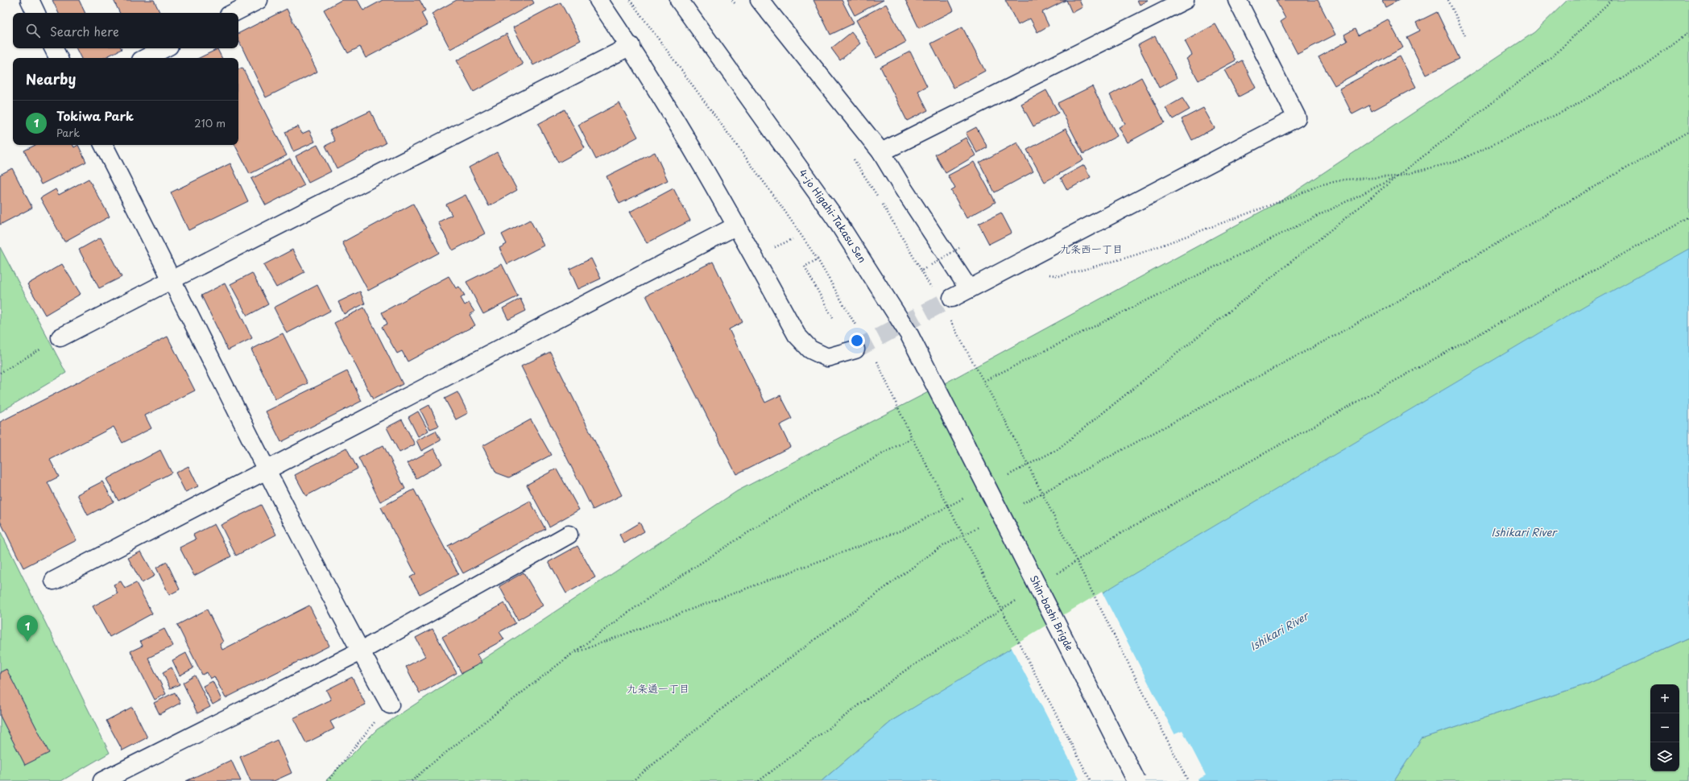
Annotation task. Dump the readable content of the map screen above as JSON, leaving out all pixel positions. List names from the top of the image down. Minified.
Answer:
{"streets":{"street":["4-jo Higahi-Takasu Sen","Shin-bashi Brigde"]},"crossings":[["4-jo Higahi-Takasu Sen","Shin-bashi Brigde"]],"districts":["九条西一丁目","九条通一丁目"],"water":["Ishikari River"],"page":{"search":"Search here","heading":"Nearby","list":[{"mark":"1","name":"Tokiwa Park","note":"Park","value":"210 m"}],"pins":"1","map_buttons":["+","−"]}}
